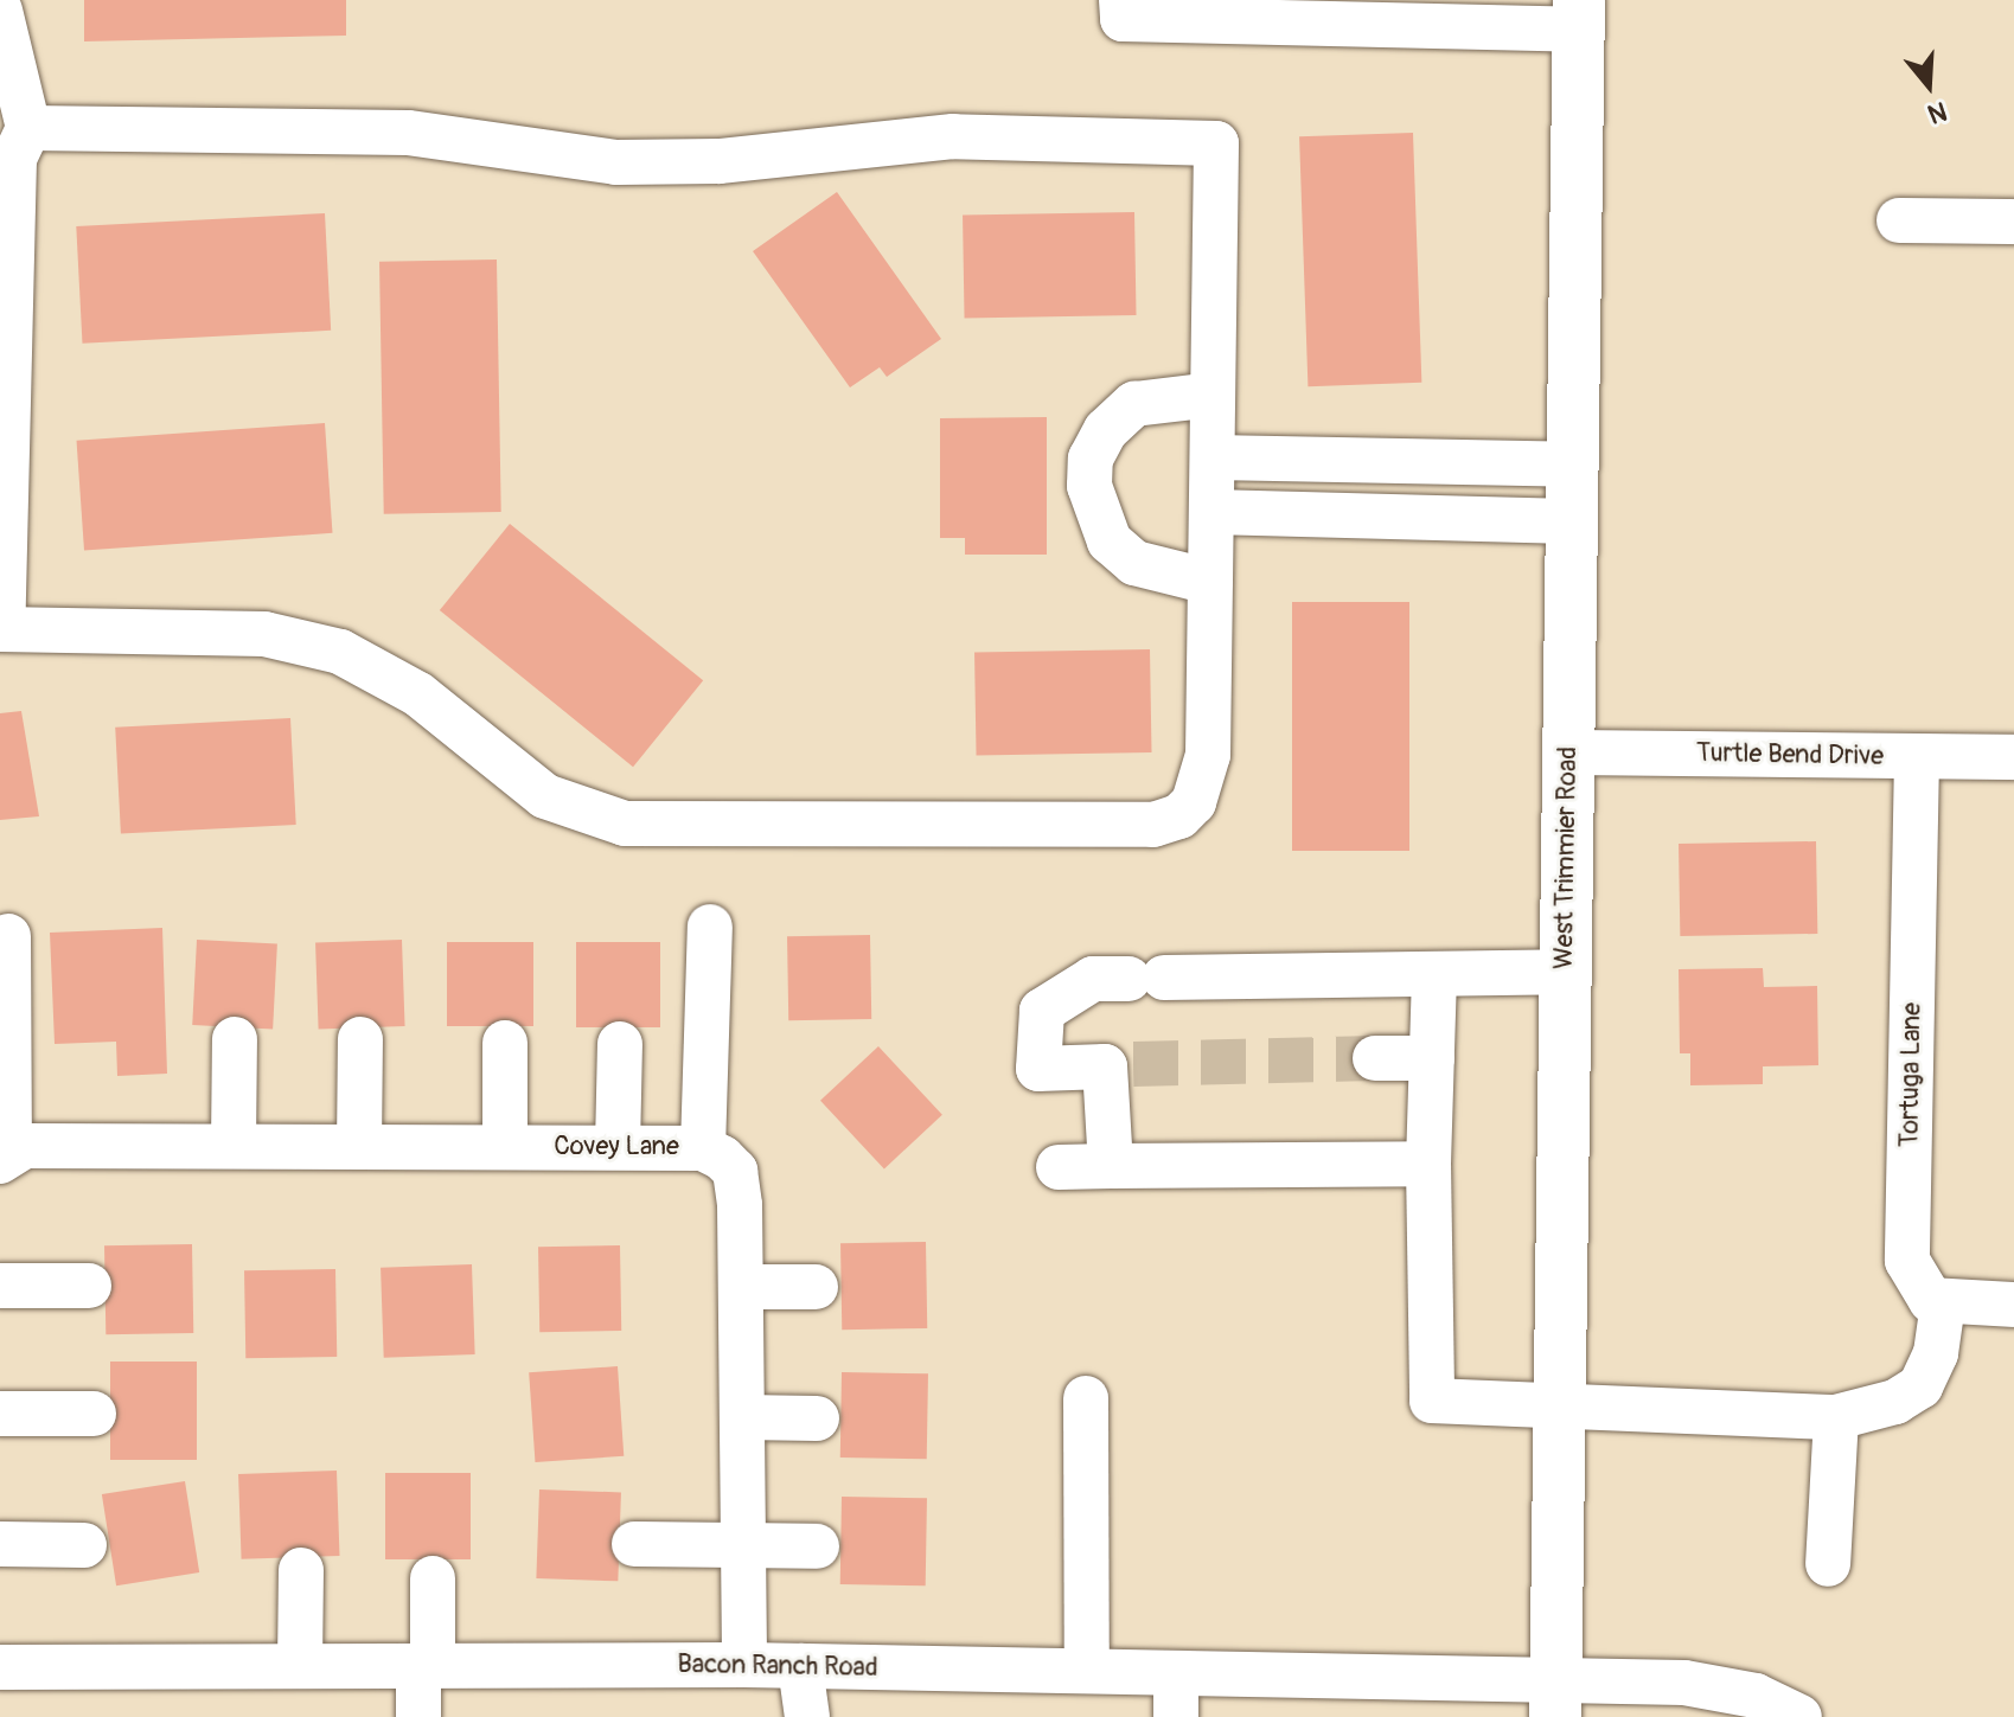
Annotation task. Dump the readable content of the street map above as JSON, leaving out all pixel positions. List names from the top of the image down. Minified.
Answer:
{"streets":{"main road":["West Trimmier Road"],"street":["Turtle Bend Drive","Tortuga Lane","Covey Lane","Bacon Ranch Road"]},"crossings":[["Turtle Bend Drive","West Trimmier Road"],["Turtle Bend Drive","Tortuga Lane"],["West Trimmier Road","Bacon Ranch Road"],["Covey Lane","Bacon Ranch Road"]],"north":"bottom"}
